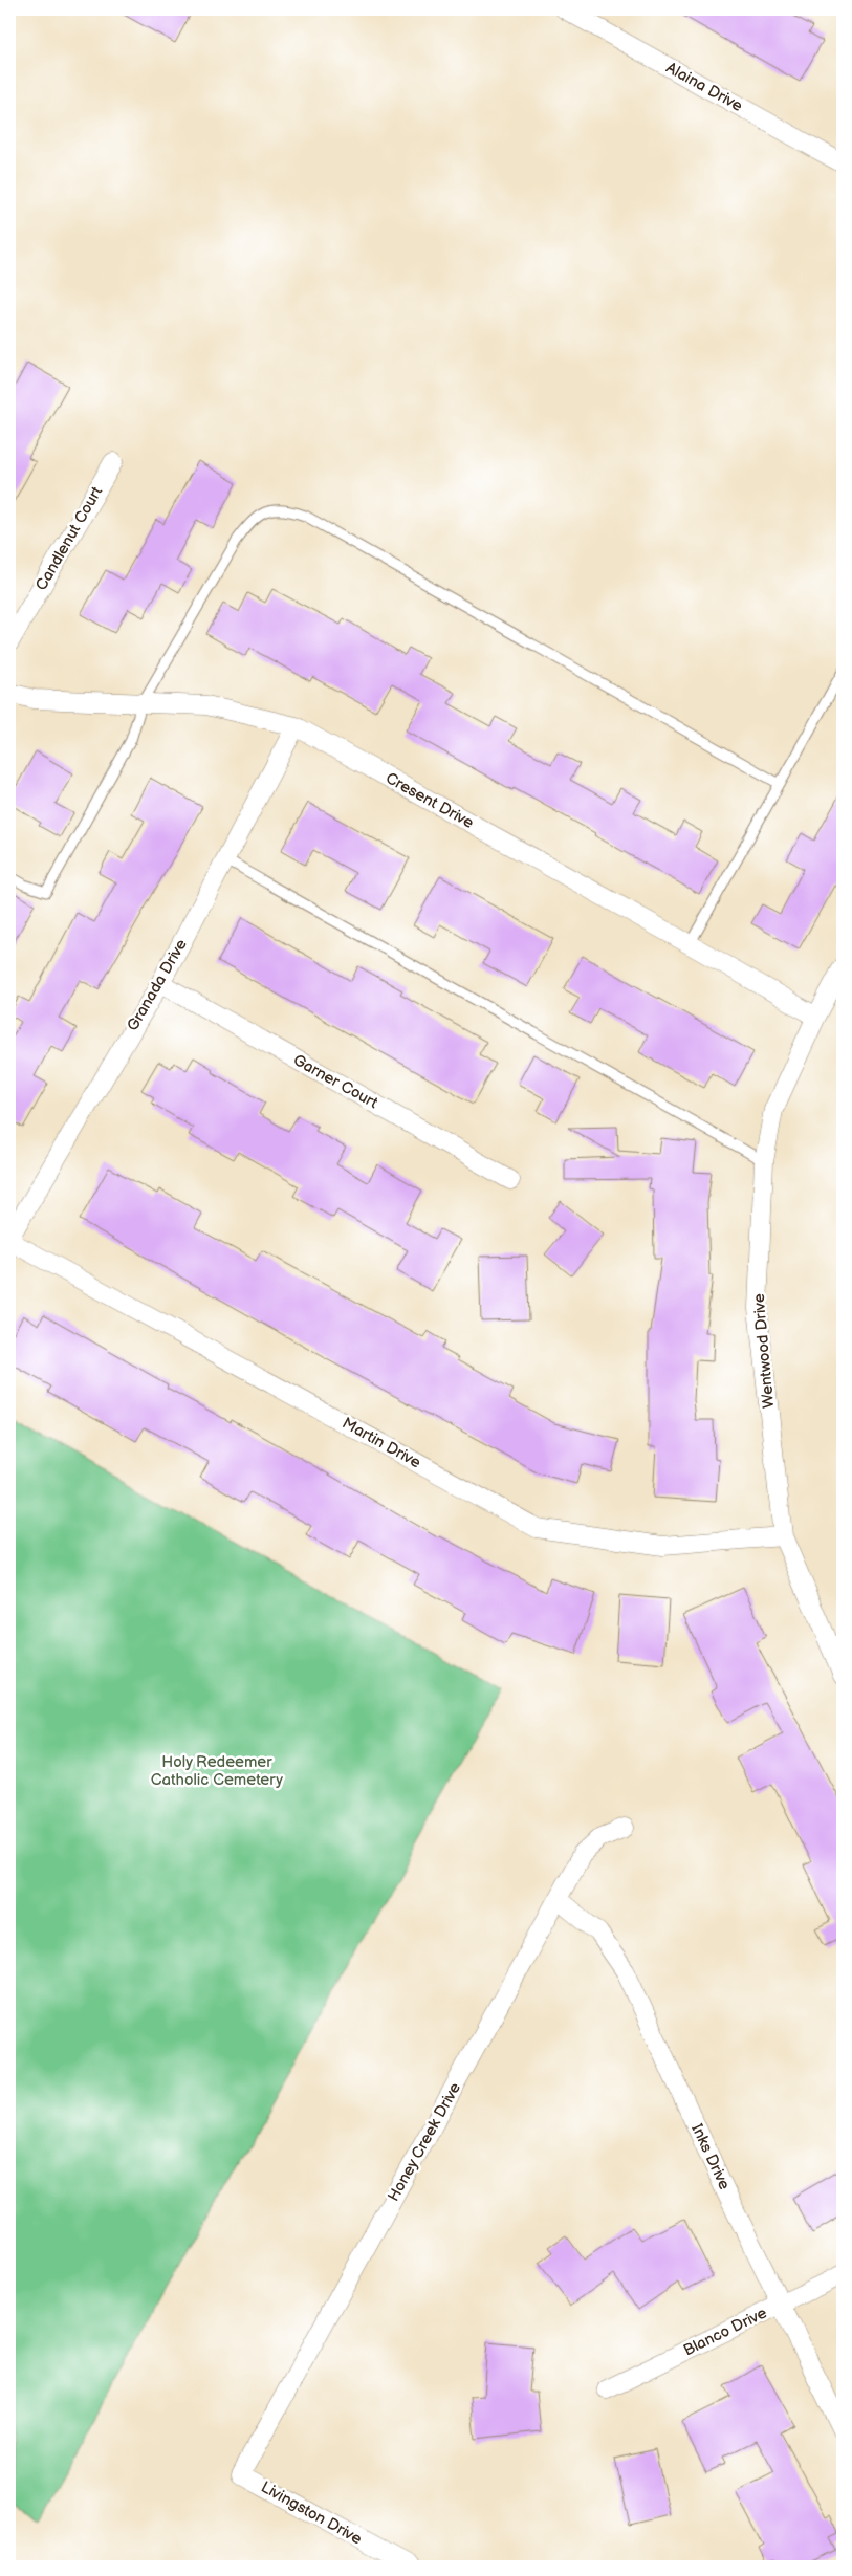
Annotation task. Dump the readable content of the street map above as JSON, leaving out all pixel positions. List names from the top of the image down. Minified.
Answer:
{"streets":{"street":["Alaina Drive","Candlenut Court","Cresent Drive","Granada Drive","Garner Court","Wentwood Drive","Martin Drive","Honey Creek Drive","Inks Drive","Blanco Drive","Livingston Drive"]},"crossings":[["Cresent Drive","Granada Drive"],["Cresent Drive","Wentwood Drive"],["Granada Drive","Garner Court"],["Granada Drive","Martin Drive"],["Wentwood Drive","Martin Drive"],["Honey Creek Drive","Inks Drive"],["Honey Creek Drive","Livingston Drive"],["Inks Drive","Blanco Drive"]],"parks":["Holy Redeemer Catholic Cemetery"]}
